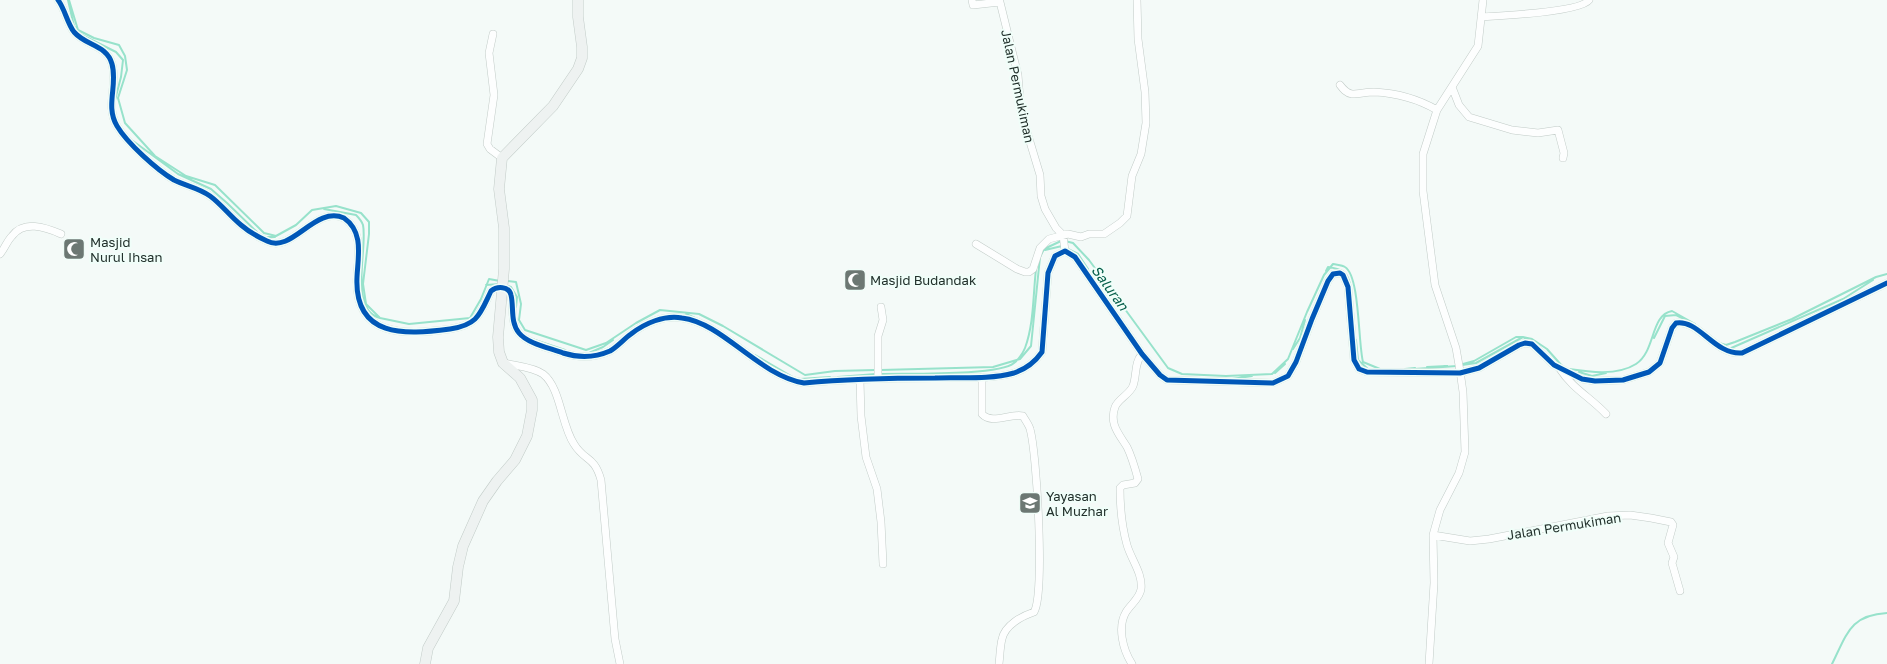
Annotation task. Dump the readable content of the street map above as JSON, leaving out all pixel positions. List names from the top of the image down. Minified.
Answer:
{"streets":{"street":["Jalan Permukiman"]},"water":["Saluran"],"places":{"mosque":["Masjid Nurul Ihsan","Masjid Budandak"],"school or university":["Yayasan Al Muzhar"]}}
